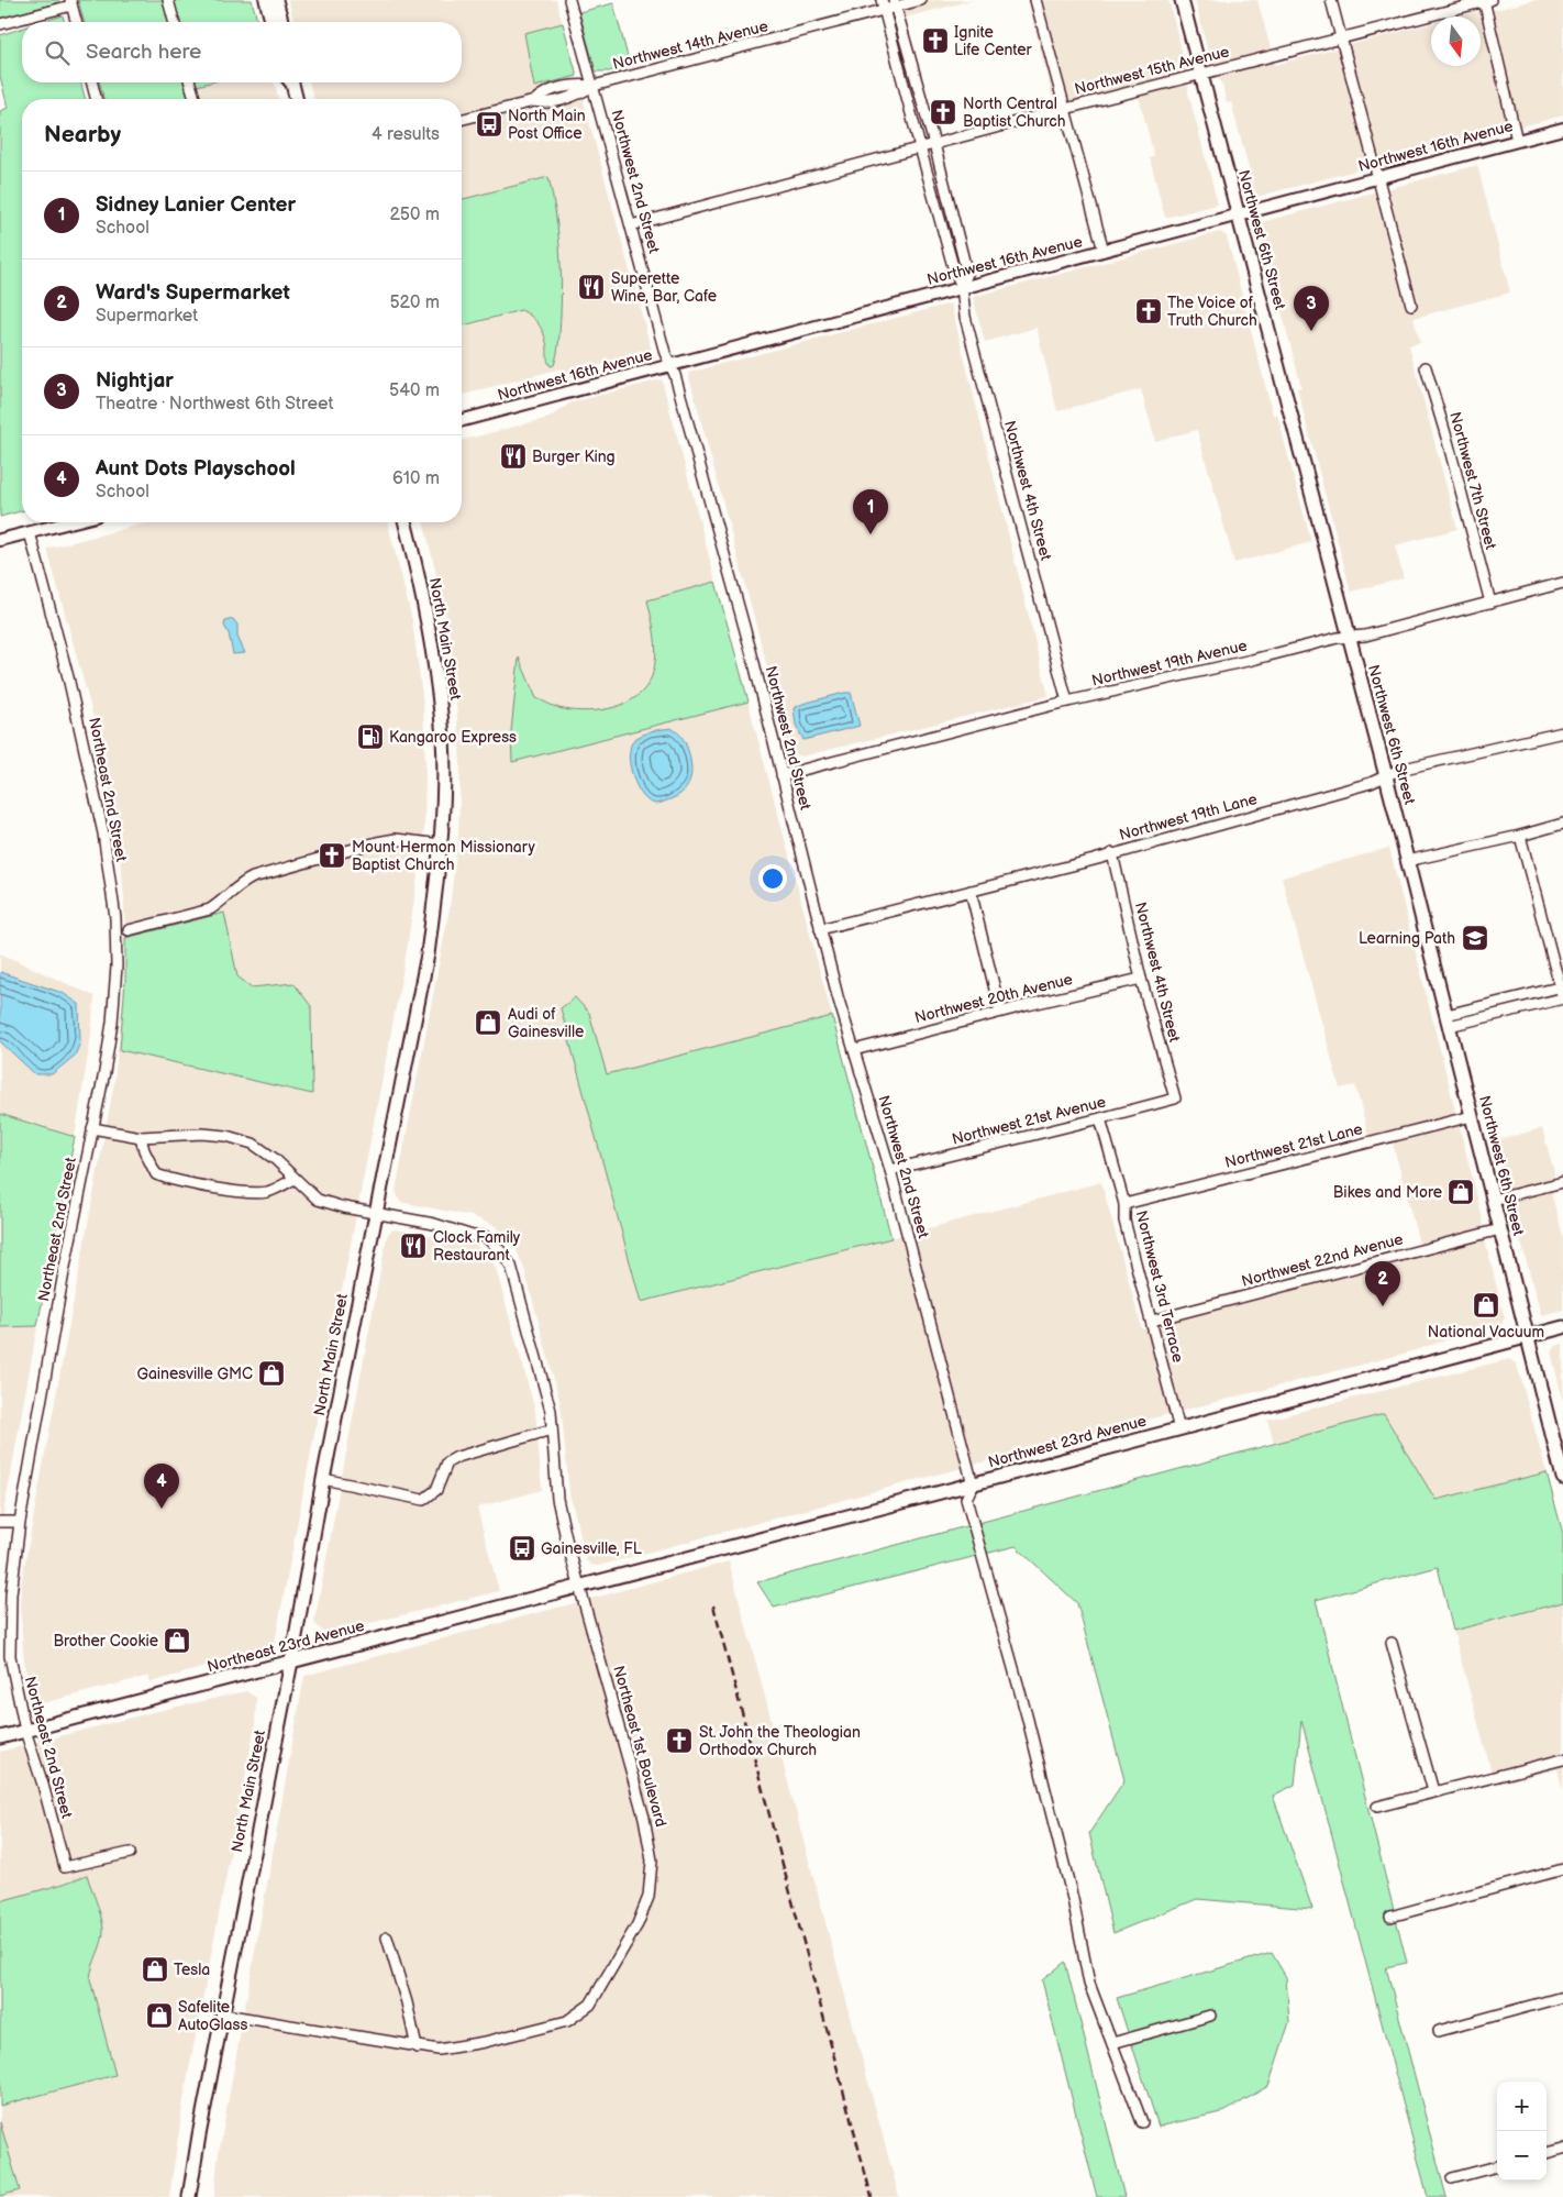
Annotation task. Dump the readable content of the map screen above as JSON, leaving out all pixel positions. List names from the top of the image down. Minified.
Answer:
{"streets":{"main road":["Northwest 6th Street","North Main Street","Northwest 23rd Avenue","Northeast 23rd Avenue"],"street":["Northwest 14th Avenue","Northwest 15th Avenue","Northwest 16th Avenue","Northwest 2nd Street","Northwest 7th Street","Northwest 4th Street","Northwest 19th Avenue","Northeast 2nd Street","Northwest 19th Lane","Northwest 20th Avenue","Northwest 21st Avenue","Northwest 21st Lane","Northwest 22nd Avenue","Northwest 3rd Terrace","Northeast 1st Boulevard"]},"crossings":[["Northwest 14th Avenue","Northwest 2nd Street"],["Northwest 14th Avenue","Northwest 4th Street"],["Northwest 15th Avenue","Northwest 2nd Street"],["Northwest 15th Avenue","Northwest 6th Street"],["Northwest 15th Avenue","Northwest 4th Street"],["Northwest 16th Avenue","Northwest 2nd Street"],["Northwest 16th Avenue","Northwest 6th Street"],["Northwest 16th Avenue","Northwest 4th Street"],["Northwest 2nd Street","Northwest 19th Avenue"],["Northwest 2nd Street","Northwest 19th Lane"],["Northwest 2nd Street","Northwest 20th Avenue"],["Northwest 2nd Street","Northwest 21st Avenue"],["Northwest 2nd Street","Northwest 23rd Avenue"],["Northwest 6th Street","Northwest 19th Avenue"],["Northwest 6th Street","Northwest 19th Lane"],["Northwest 6th Street","Northwest 21st Lane"],["Northwest 6th Street","Northwest 22nd Avenue"],["Northwest 6th Street","Northwest 23rd Avenue"],["Northwest 7th Street","Northwest 19th Avenue"],["Northwest 4th Street","Northwest 19th Avenue"],["Northwest 4th Street","Northwest 19th Lane"],["Northwest 4th Street","Northwest 20th Avenue"],["Northwest 4th Street","Northwest 21st Avenue"],["North Main Street","Northeast 23rd Avenue"],["North Main Street","Northeast 1st Boulevard"],["Northeast 2nd Street","Northeast 23rd Avenue"],["Northeast 2nd Street","Northeast 1st Boulevard"],["Northwest 21st Avenue","Northwest 3rd Terrace"],["Northwest 21st Lane","Northwest 3rd Terrace"],["Northwest 22nd Avenue","Northwest 3rd Terrace"],["Northwest 3rd Terrace","Northwest 23rd Avenue"],["Northwest 23rd Avenue","Northeast 23rd Avenue"],["Northwest 23rd Avenue","Northeast 1st Boulevard"],["Northeast 23rd Avenue","Northeast 1st Boulevard"]],"places":{"church":["Ignite Life Center","North Central Baptist Church","The Voice of Truth Church","Mount Hermon Missionary Baptist Church","St. John the Theologian Orthodox Church"],"bus stop":["North Main Post Office","Gainesville, FL"],"restaurant":["Superette Wine, Bar, Cafe","Burger King","Clock Family Restaurant"],"fuel station":["Kangaroo Express"],"school or university":["Learning Path"],"shop":["Audi of Gainesville","Bikes and More","National Vacuum","Gainesville GMC","Brother Cookie","Tesla","Safelite AutoGlass"]},"north":"bottom","page":{"search":"Search here","heading":["Nearby","4 results"],"list":[{"mark":"1","name":"Sidney Lanier Center","note":"School","value":"250 m"},{"mark":"2","name":"Ward's Supermarket","note":"Supermarket","value":"520 m"},{"mark":"3","name":"Nightjar","note":"Theatre · Northwest 6th Street","value":"540 m"},{"mark":"4","name":"Aunt Dots Playschool","note":"School","value":"610 m"}],"pins":["3","1","2","4"],"map_buttons":["+","−"]}}
